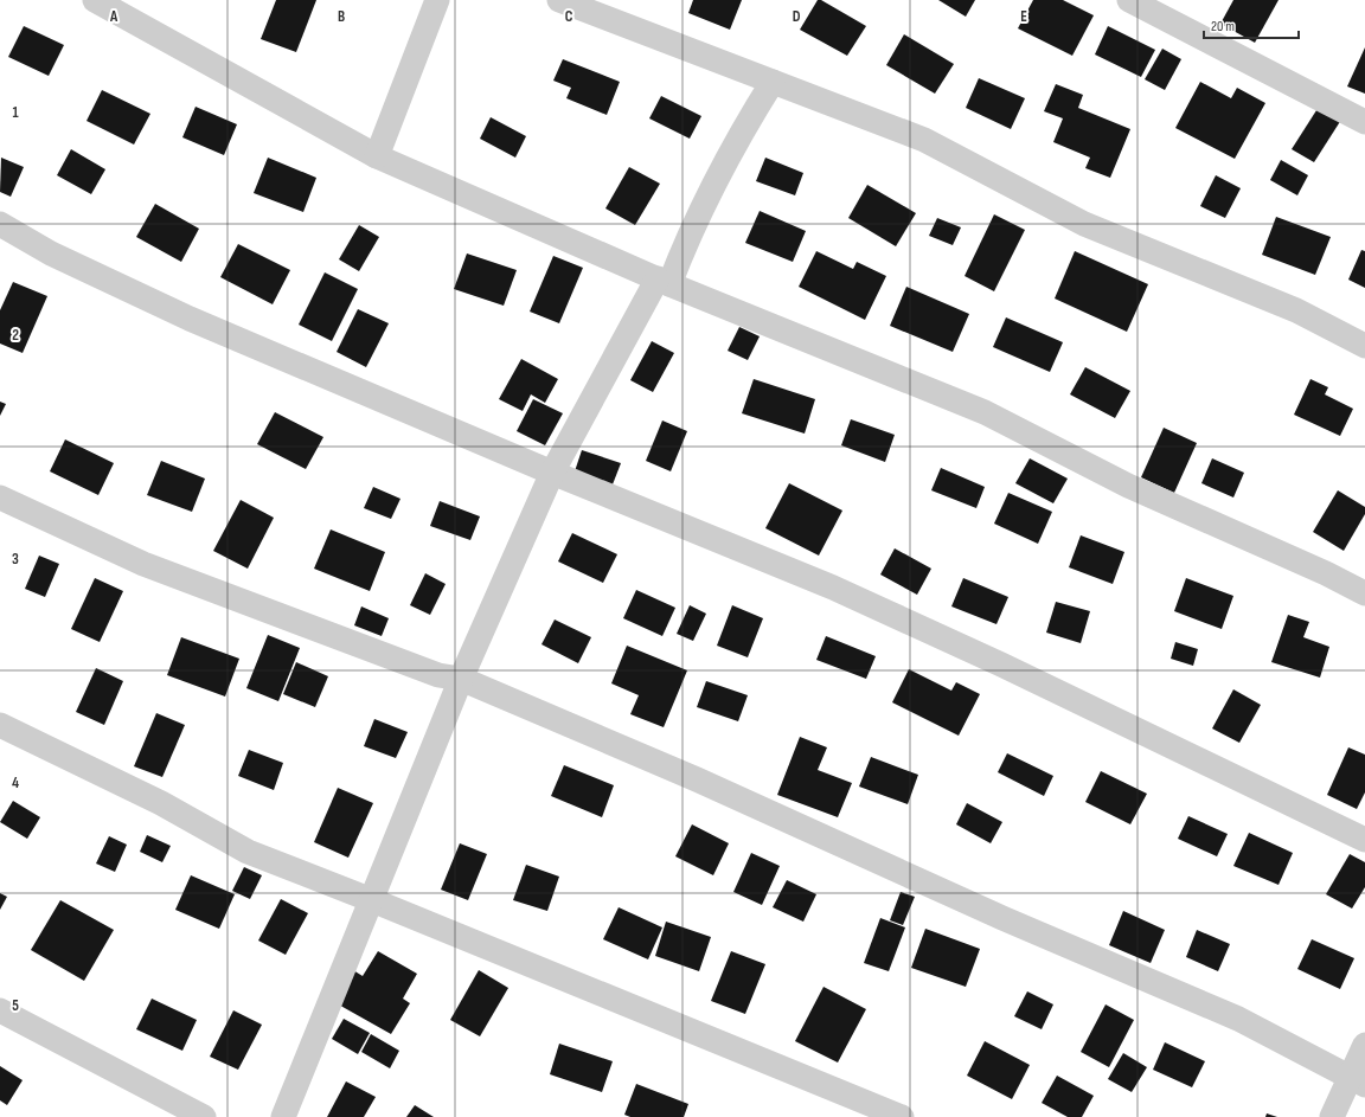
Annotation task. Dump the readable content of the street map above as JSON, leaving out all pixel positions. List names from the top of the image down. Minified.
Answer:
{"scale_bar":"20 m","grid":{"columns":["A","B","C","D","E"],"rows":["1","2","3","4","5"]}}
